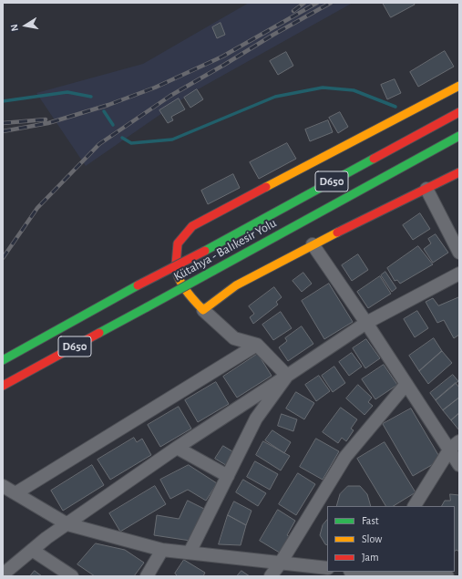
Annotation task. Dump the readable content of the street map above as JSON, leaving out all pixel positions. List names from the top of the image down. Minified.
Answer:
{"streets":{"main road":["D650","Kütahya - Balıkesir Yolu"]},"legend":["Fast","Slow","Jam"],"north":"left"}
